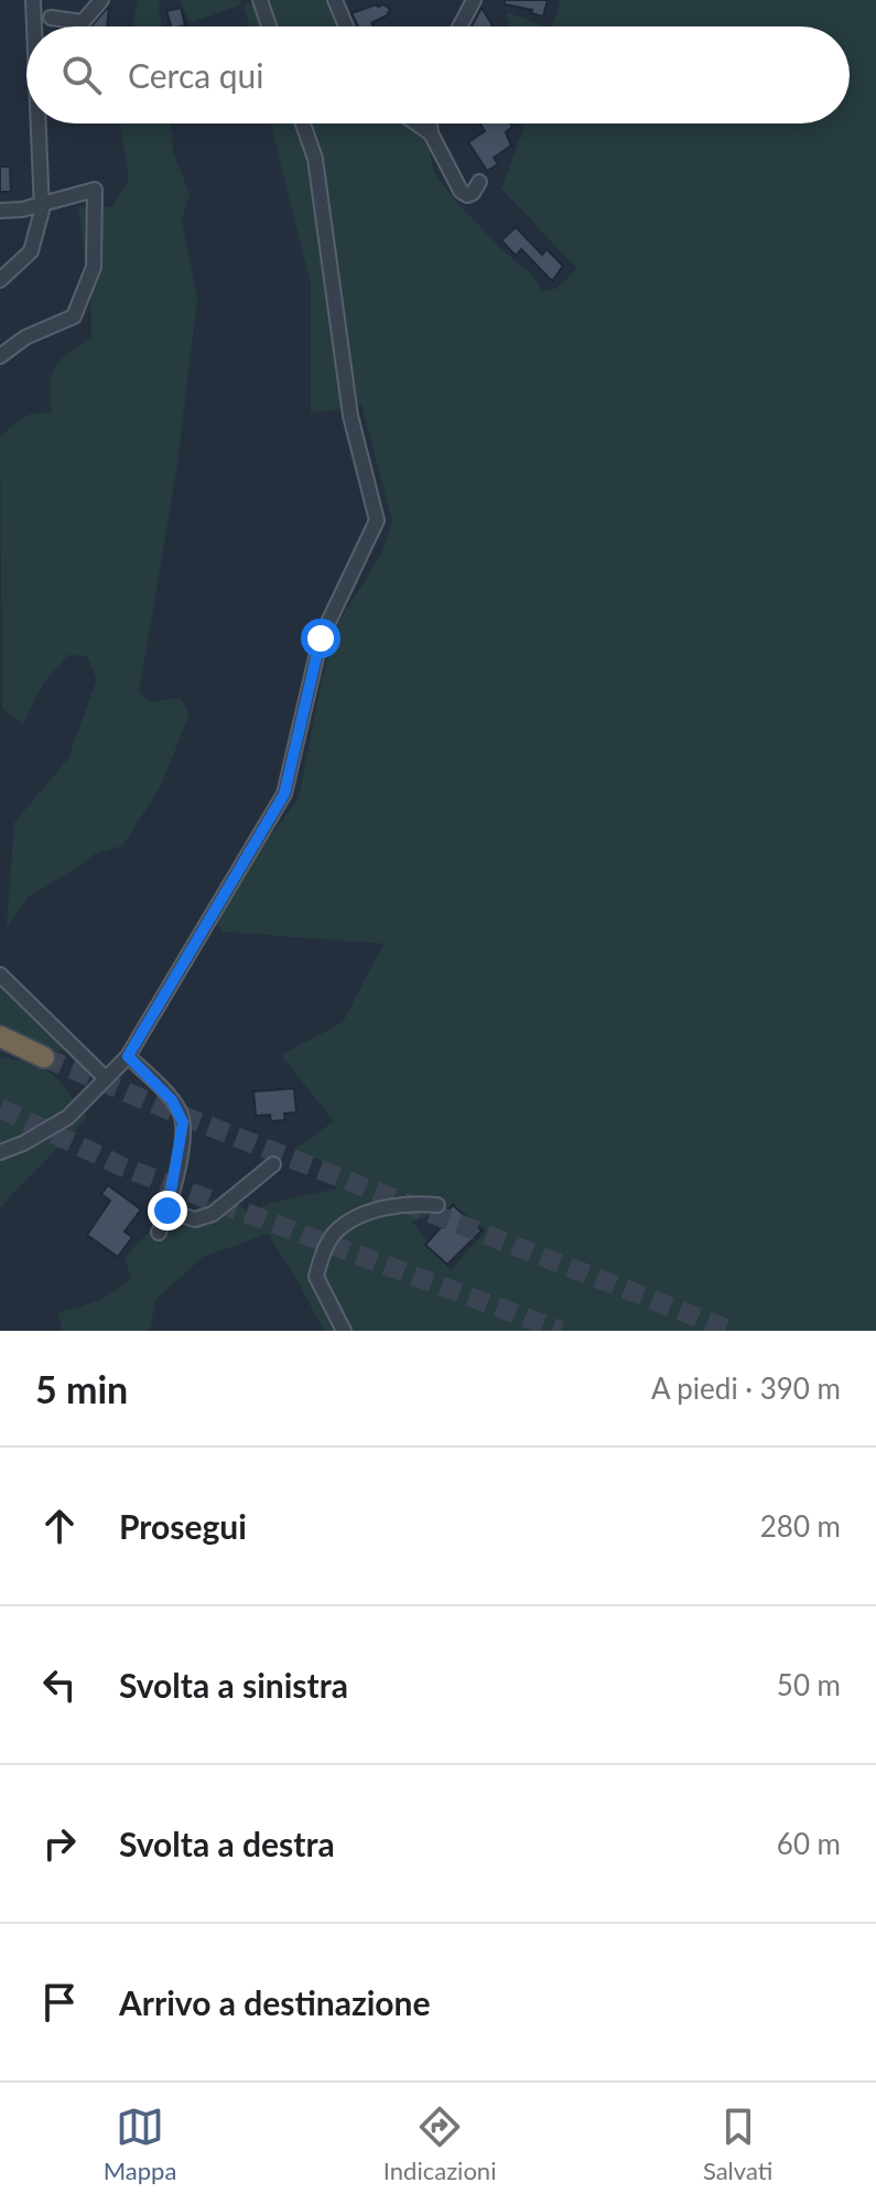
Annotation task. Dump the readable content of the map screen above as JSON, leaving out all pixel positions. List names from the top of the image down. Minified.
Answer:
{"page":{"search":"Cerca qui","heading":["5 min","A piedi · 390 m"],"list":[["Prosegui","280 m"],["Svolta a sinistra","50 m"],["Svolta a destra","60 m"],"Arrivo a destinazione"],"nav":["Mappa","Indicazioni","Salvati"]}}
